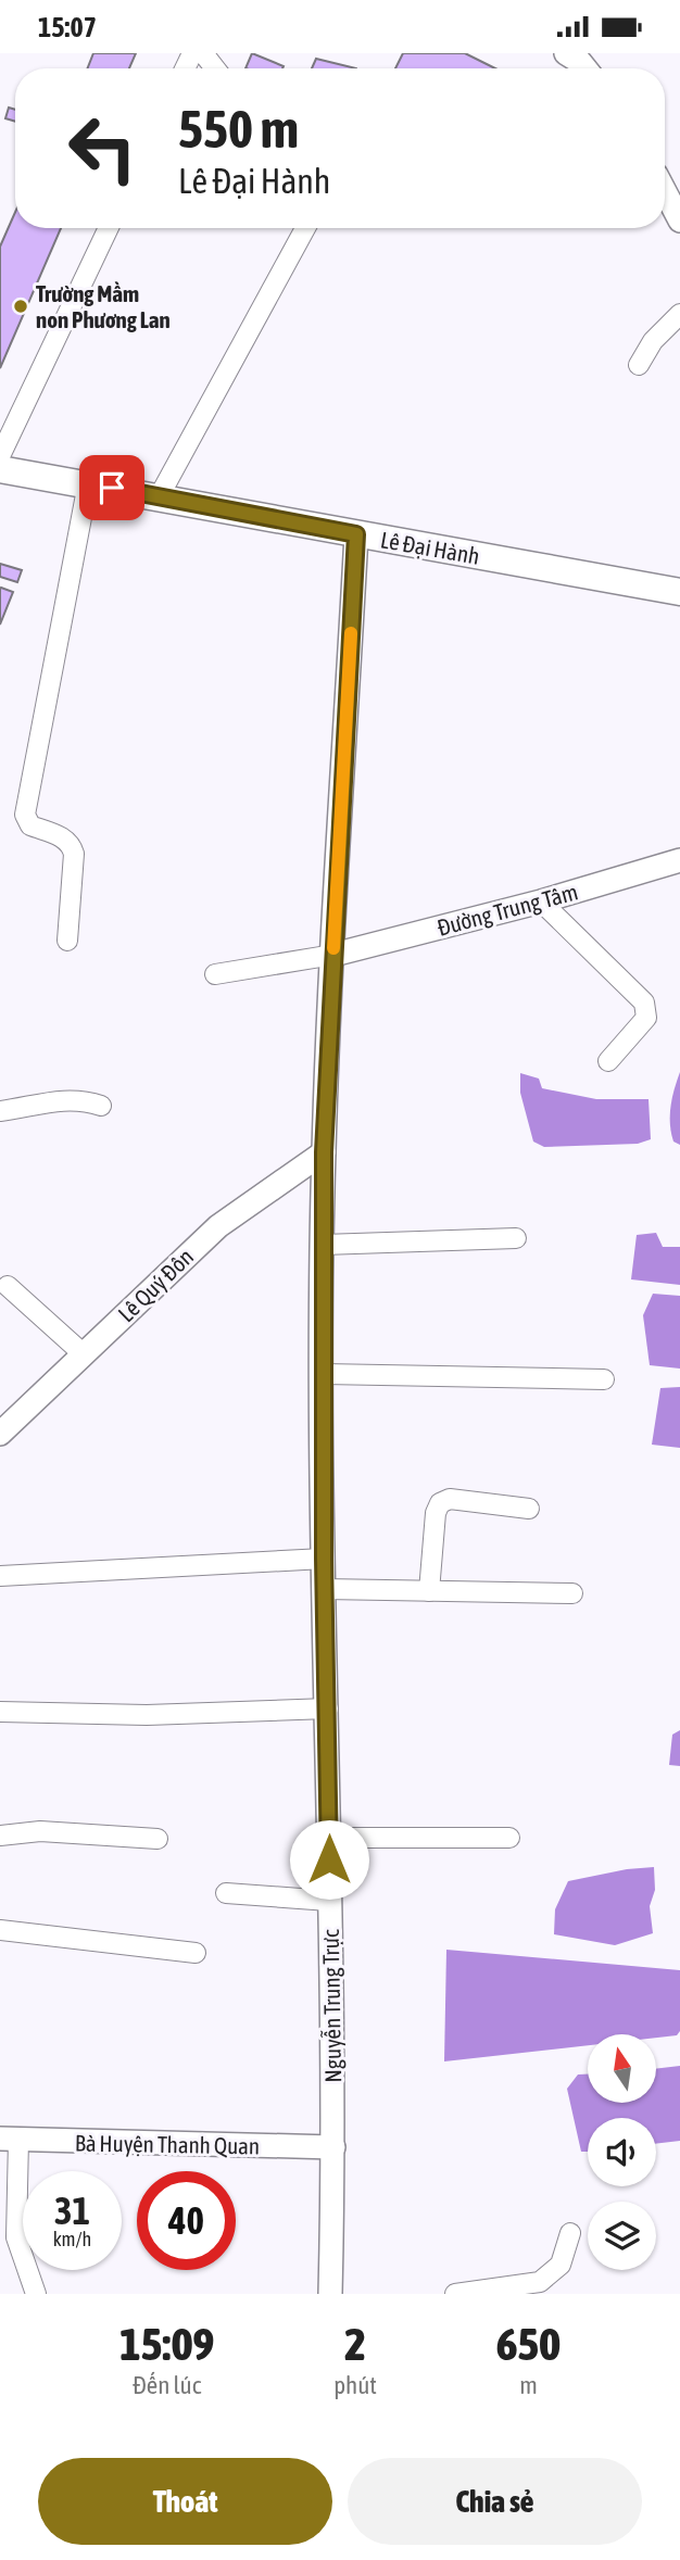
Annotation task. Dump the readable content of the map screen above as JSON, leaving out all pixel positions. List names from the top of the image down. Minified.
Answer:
{"streets":{"main road":["Lê Đại Hành"],"street":["Đường Trung Tâm","Lê Quý Đôn","Nguyễn Trung Trực","Bà Huyện Thanh Quan"]},"crossings":[["Lê Đại Hành","Nguyễn Trung Trực"],["Đường Trung Tâm","Nguyễn Trung Trực"],["Lê Quý Đôn","Nguyễn Trung Trực"],["Nguyễn Trung Trực","Bà Huyện Thanh Quan"]],"places":["Trường Mầm non Phương Lan"],"north":"top","page":{"status":"15:07","turn":["550 m","Lê Đại Hành"],"speed":"31 km/h","limit":"40","eta":["15:09","Đến lúc","2","phút","650","m"],"buttons":["Thoát","Chia sẻ"]}}
